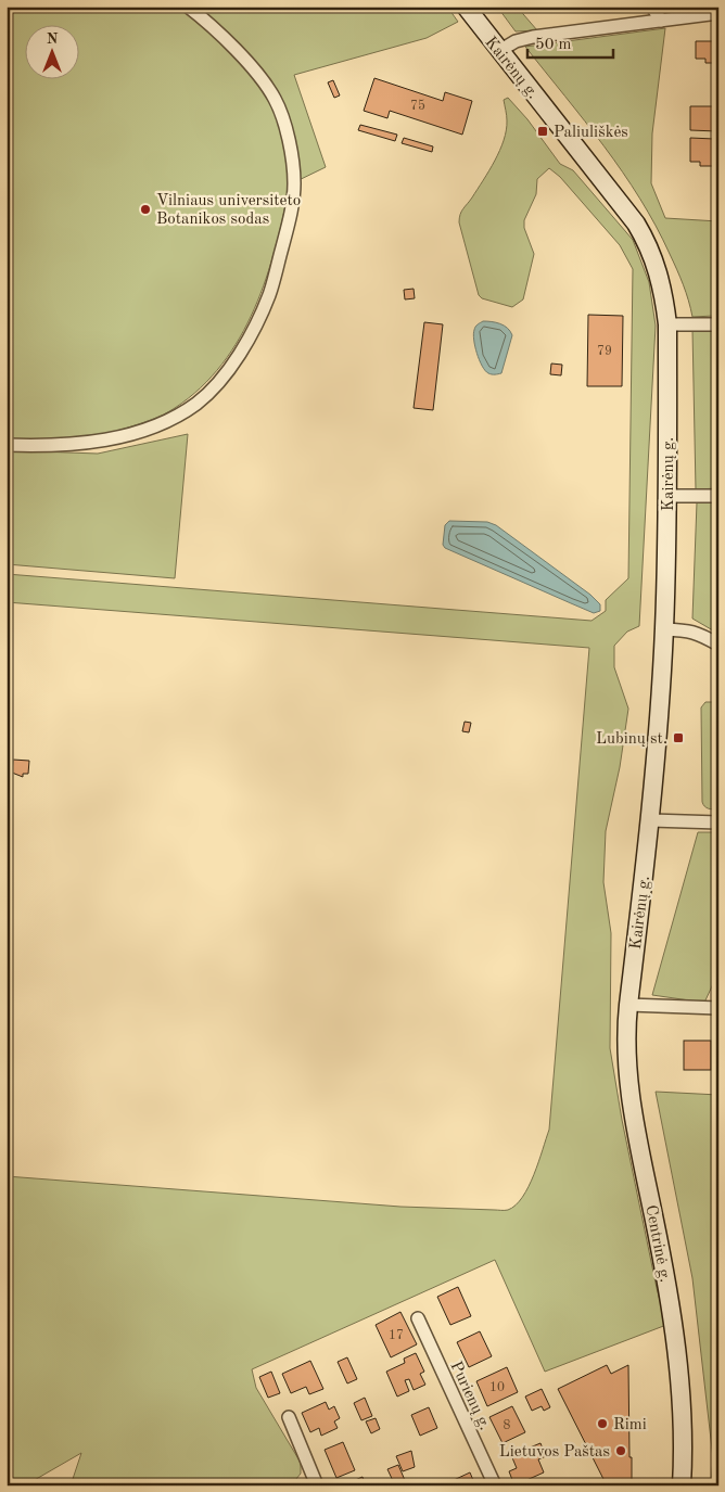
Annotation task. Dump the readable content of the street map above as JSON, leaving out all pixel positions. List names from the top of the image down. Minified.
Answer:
{"streets":{"main road":["Kairėnų g.","Centrinė g."],"street":["Purienų g."]},"crossings":[["Kairėnų g.","Centrinė g."]],"places":{"transit":["Paliuliškės","Lubinų st."],"other":["Vilniaus universiteto Botanikos sodas","Rimi","Lietuvos Paštas"]},"house_numbers":["75","79","17","10","8"],"scale_bar":"50 m","north":"top"}
